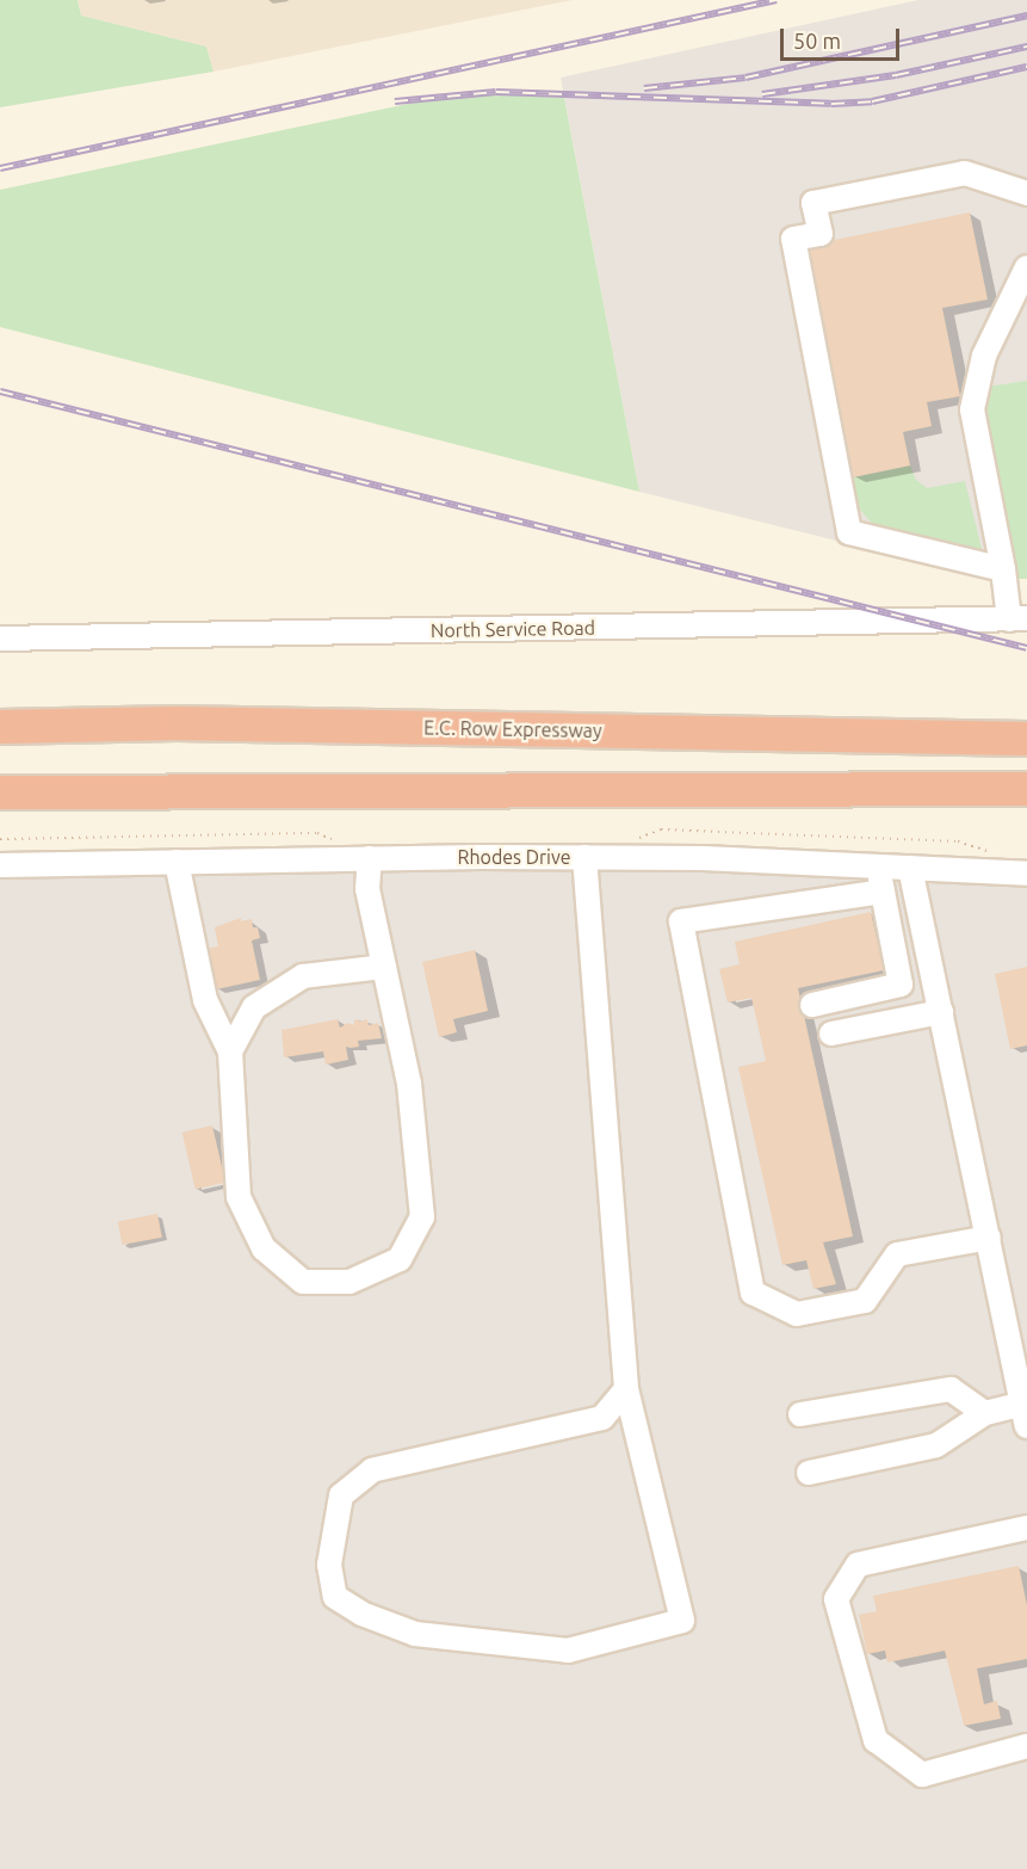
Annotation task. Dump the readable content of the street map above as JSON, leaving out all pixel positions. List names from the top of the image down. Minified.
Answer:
{"streets":{"highway":["E.C. Row Expressway"],"street":["North Service Road","Rhodes Drive"]},"scale_bar":"50 m"}
